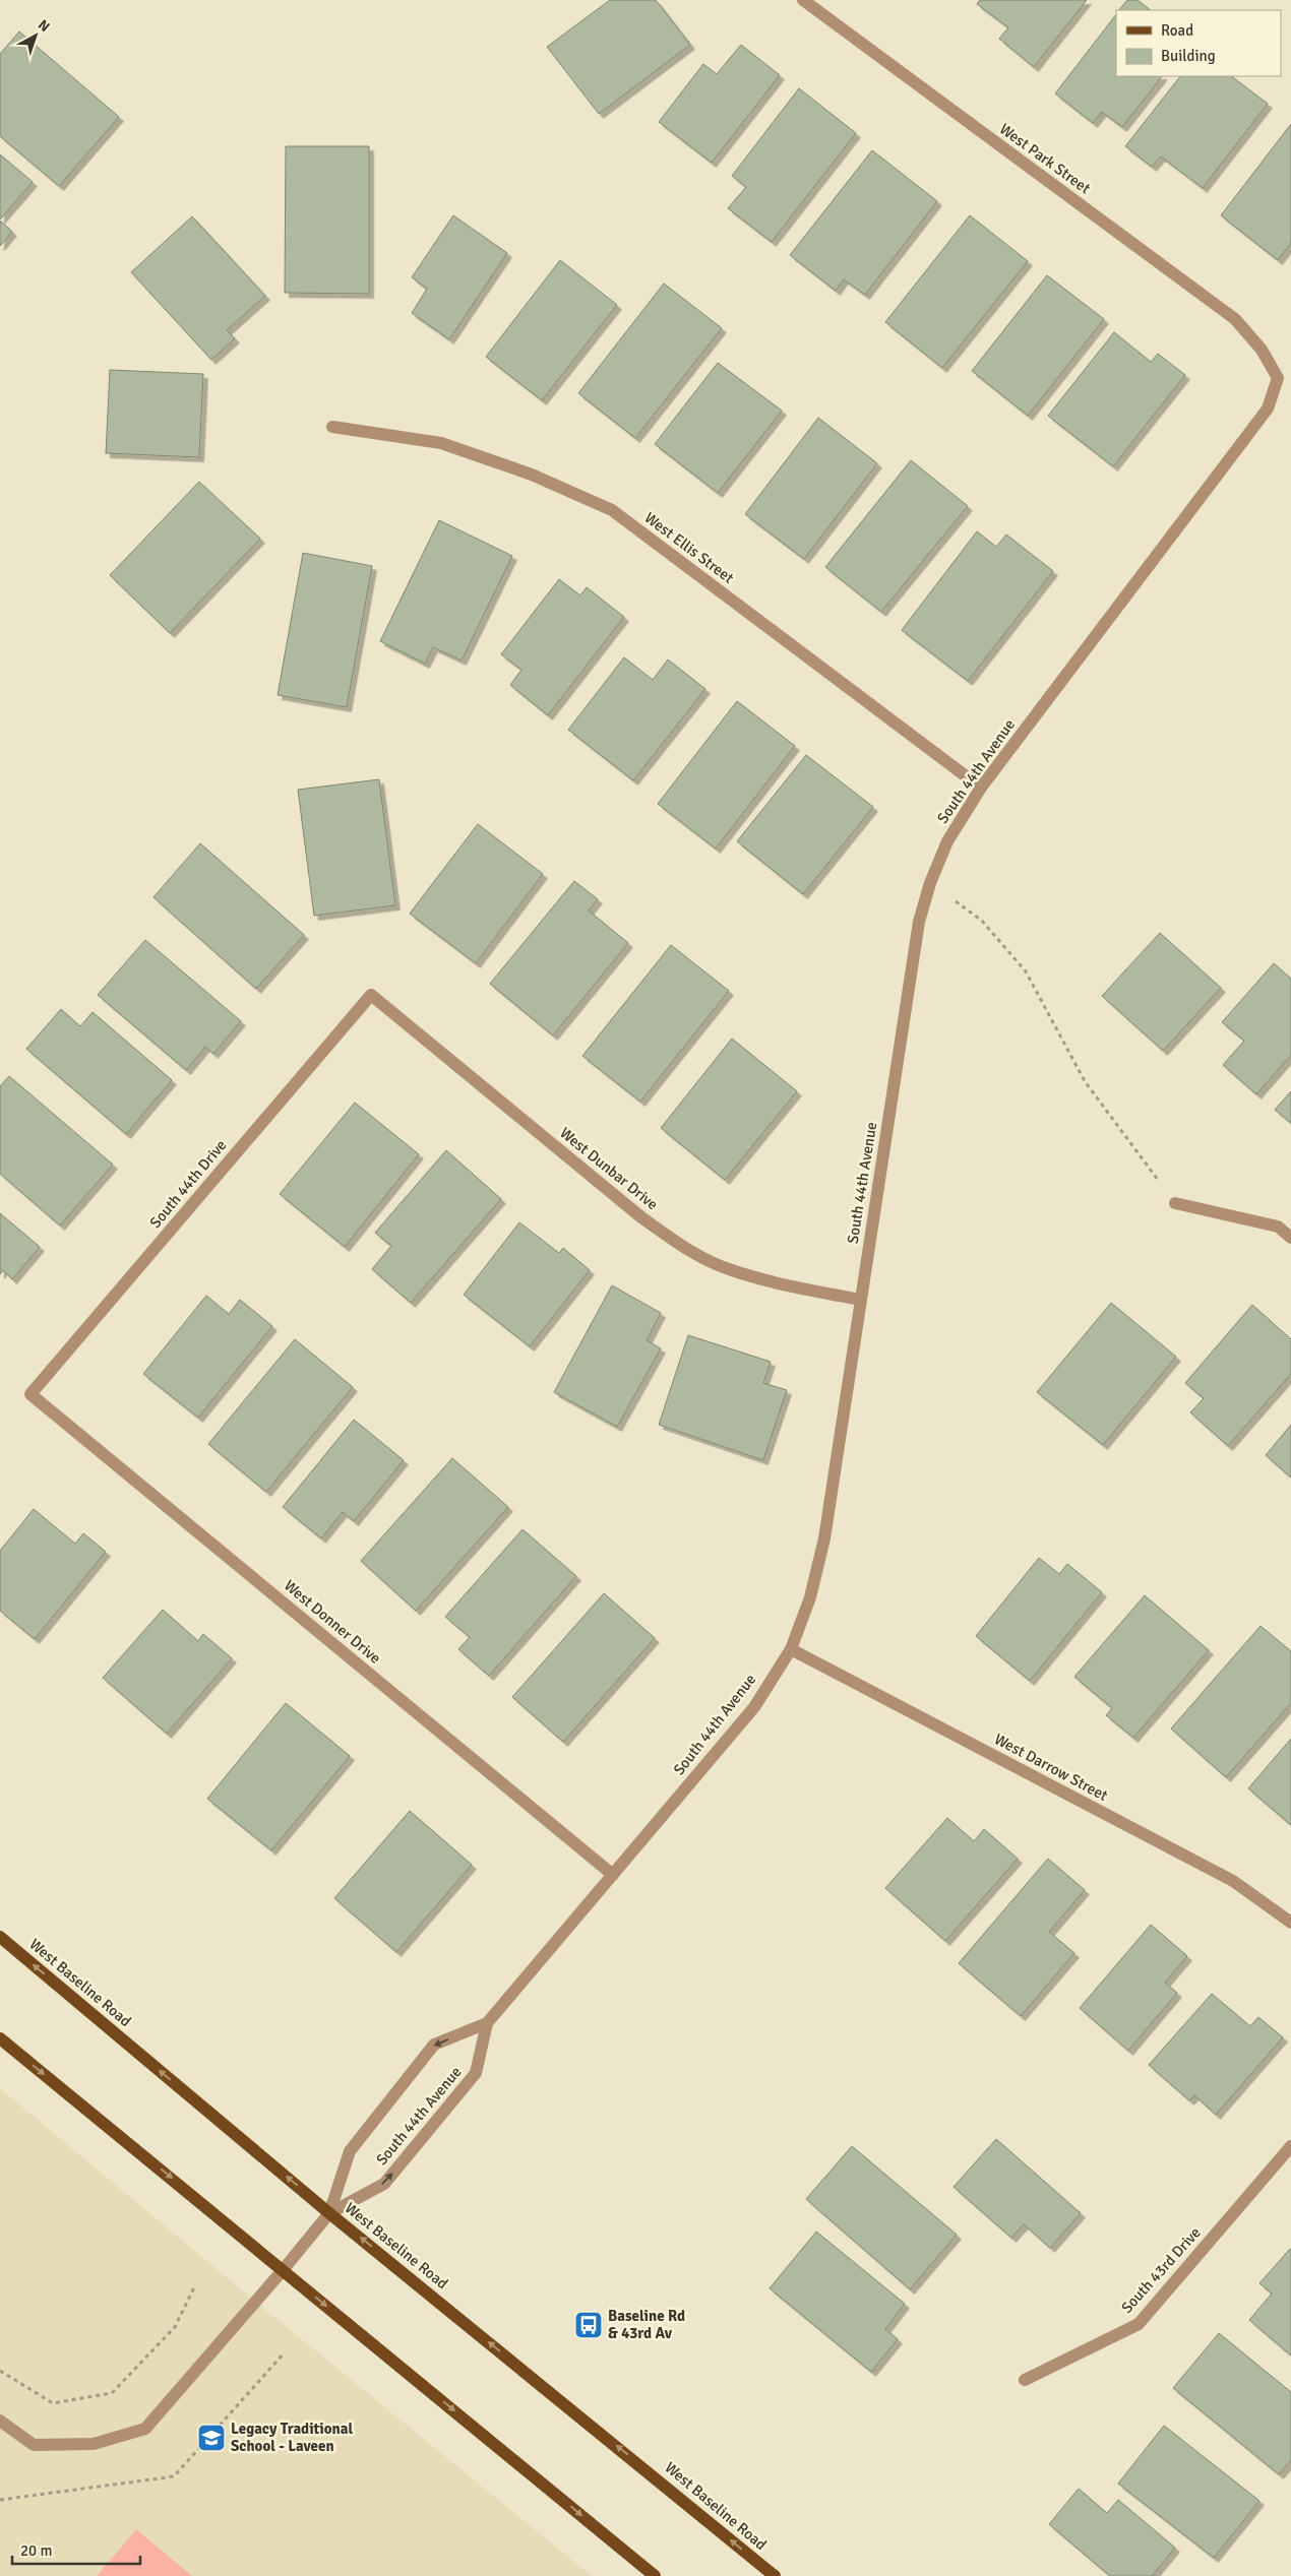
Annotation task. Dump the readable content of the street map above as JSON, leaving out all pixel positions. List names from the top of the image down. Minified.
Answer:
{"streets":{"main road":["West Baseline Road"],"street":["West Park Street","West Ellis Street","South 44th Avenue","West Dunbar Drive","South 44th Drive","West Donner Drive","West Darrow Street","South 43rd Drive"]},"crossings":[["West Park Street","South 44th Avenue"],["West Ellis Street","South 44th Avenue"],["South 44th Avenue","West Dunbar Drive"],["South 44th Avenue","West Donner Drive"],["South 44th Avenue","West Darrow Street"],["South 44th Avenue","West Baseline Road"],["West Dunbar Drive","South 44th Drive"],["South 44th Drive","West Donner Drive"]],"places":{"bus stop":["Baseline Rd & 43rd Av"],"school or university":["Legacy Traditional School - Laveen"]},"legend":["Road","Building"],"scale_bar":"20 m","north":"top right"}
